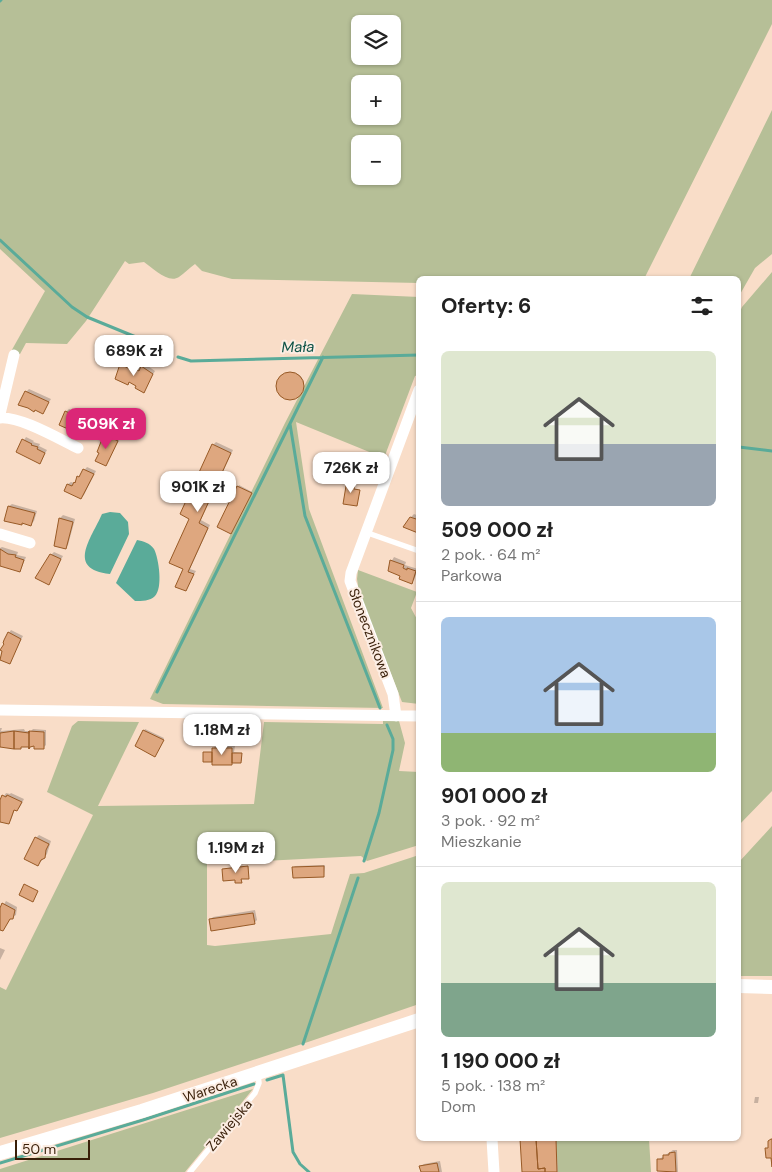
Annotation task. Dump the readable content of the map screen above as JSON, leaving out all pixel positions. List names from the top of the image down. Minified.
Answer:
{"streets":{"street":["Słonecznikowa","Warecka"],"lane":["Zawiejska"]},"crossings":[["Warecka","Zawiejska"]],"water":["Mała"],"scale_bar":"50 m","page":{"map_buttons":["+","−"],"heading":"Oferty: 6","price":["689K zł","509K zł","726K zł","901K zł","1.18M zł","1.19M zł"],"list":[{"name":"509 000 zł","note":"2 pok. · 64 m² · Parkowa"},{"name":"901 000 zł","note":"3 pok. · 92 m² · Mieszkanie"},{"name":"1 190 000 zł","note":"5 pok. · 138 m² · Dom"}],"scale":"50 m"}}
